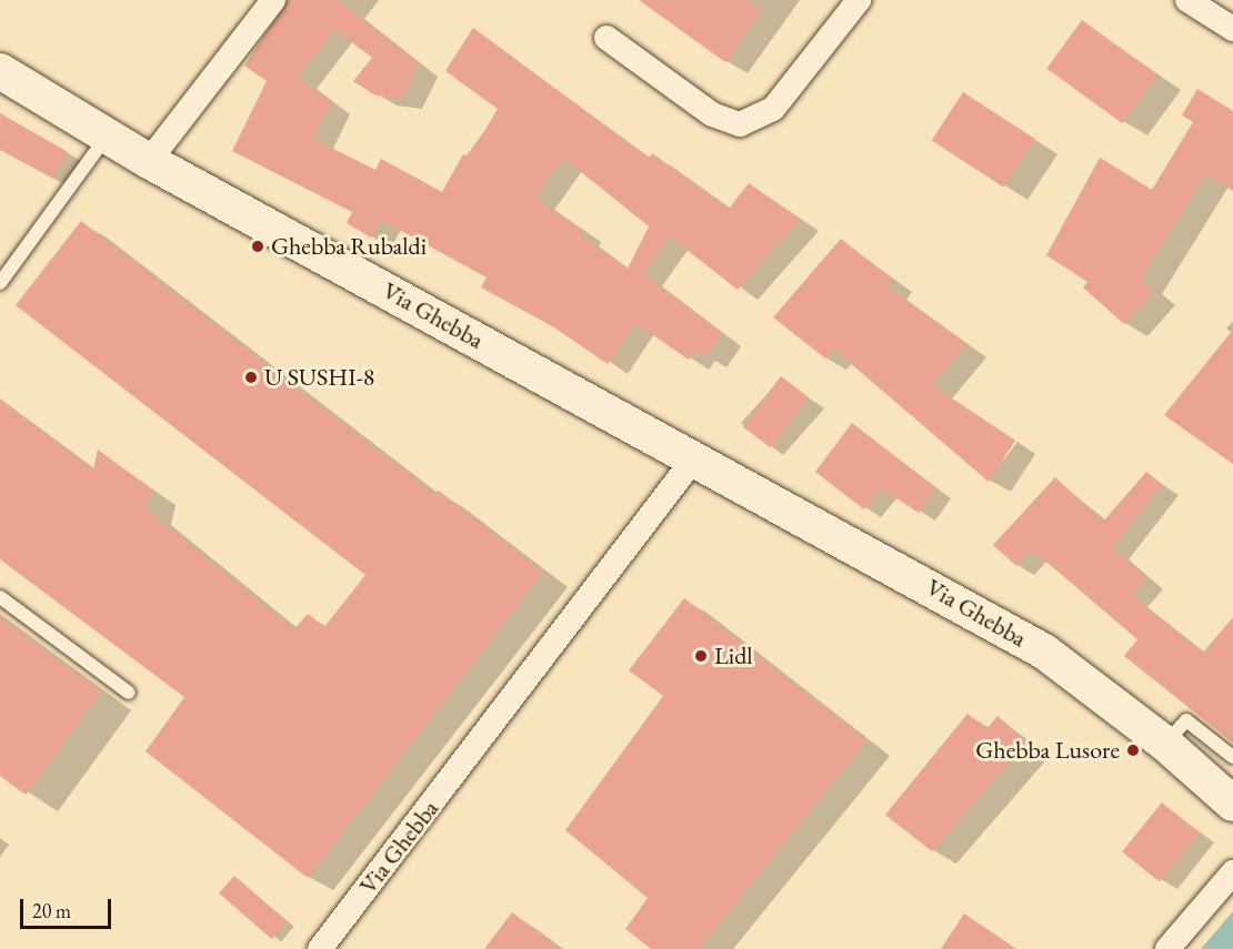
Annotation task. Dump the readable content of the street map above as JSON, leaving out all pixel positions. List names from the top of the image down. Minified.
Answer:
{"streets":{"street":["Via Ghebba"]},"places":["Ghebba Rubaldi","U SUSHI-8","Lidl","Ghebba Lusore"],"scale_bar":"20 m"}
